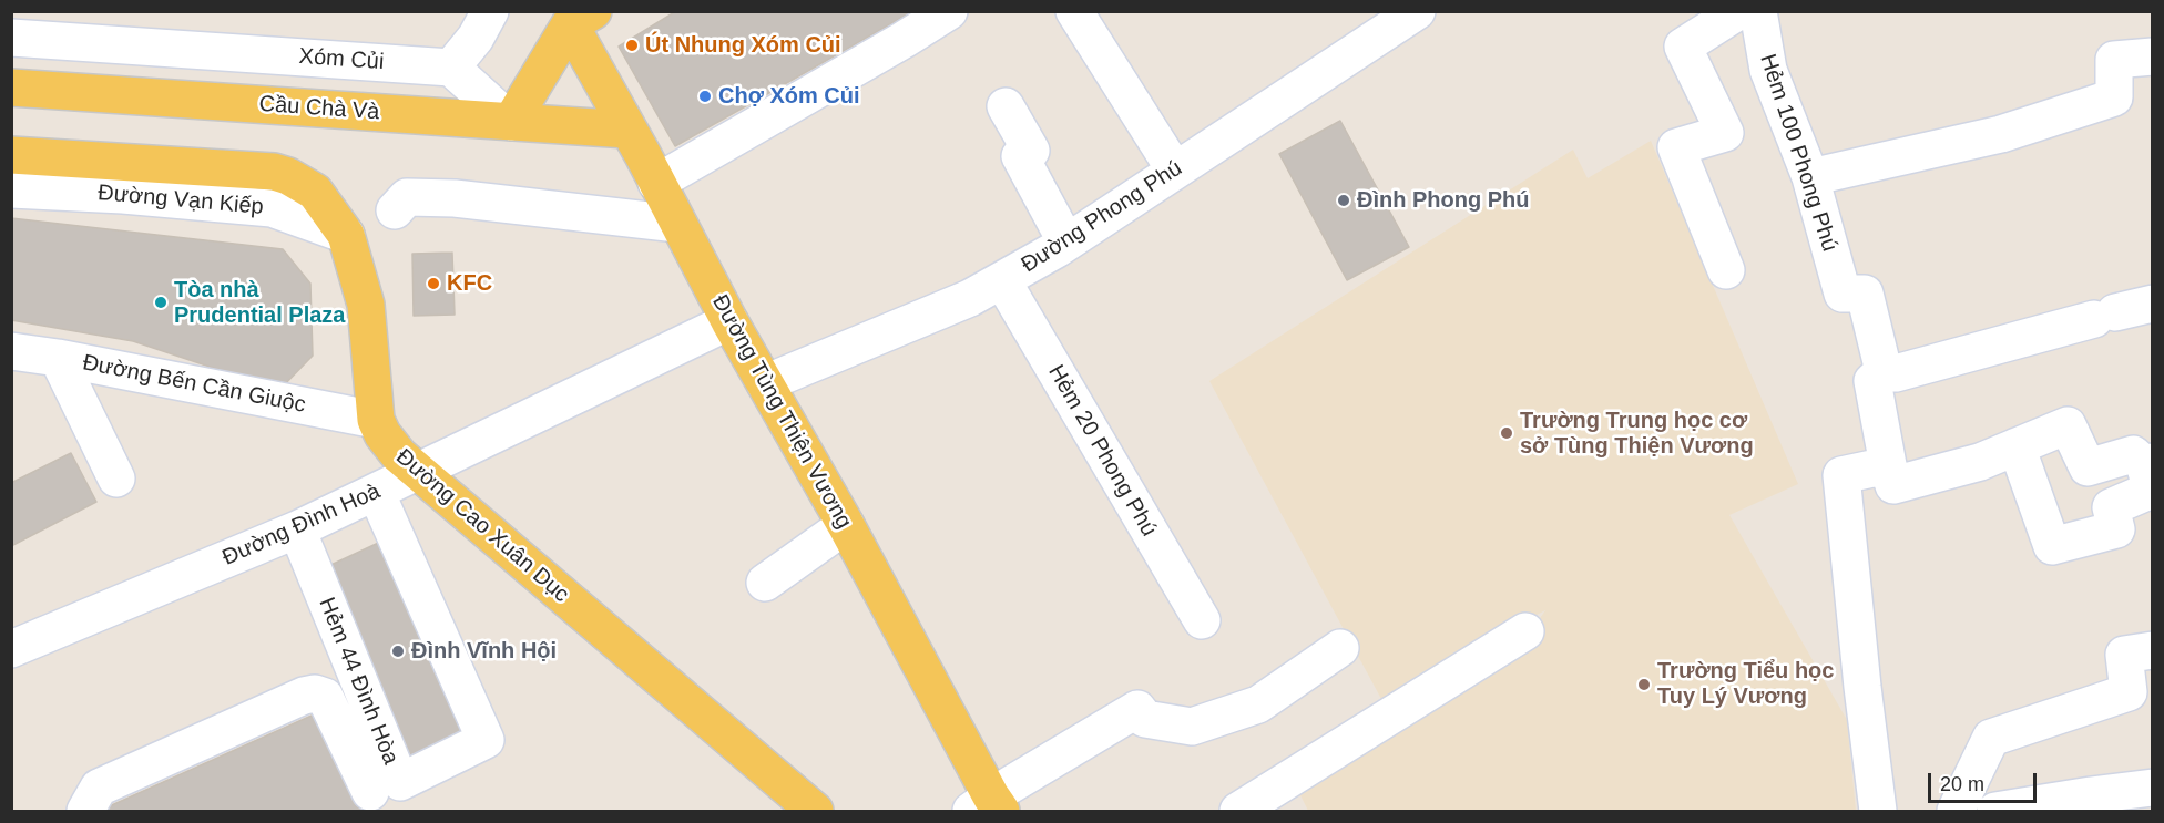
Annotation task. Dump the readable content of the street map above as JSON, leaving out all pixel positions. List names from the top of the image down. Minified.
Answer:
{"streets":{"main road":["Cầu Chà Và","Đường Tùng Thiện Vương","Đường Cao Xuân Dục"],"street":["Xóm Củi","Hẻm 100 Phong Phú","Đường Vạn Kiếp","Đường Phong Phú","Đường Bến Cần Giuộc","Hẻm 20 Phong Phú","Đường Đình Hoà","Hẻm 44 Đình Hòa"]},"crossings":[["Cầu Chà Và","Đường Tùng Thiện Vương"],["Đường Vạn Kiếp","Đường Cao Xuân Dục"],["Đường Phong Phú","Đường Tùng Thiện Vương"],["Đường Phong Phú","Hẻm 20 Phong Phú"],["Đường Bến Cần Giuộc","Đường Cao Xuân Dục"],["Đường Tùng Thiện Vương","Đường Đình Hoà"],["Đường Đình Hoà","Đường Cao Xuân Dục"],["Đường Đình Hoà","Hẻm 44 Đình Hòa"]],"places":["Út Nhung Xóm Củi","Chợ Xóm Củi","Đình Phong Phú","KFC","Tòa nhà Prudential Plaza","Trường Trung học cơ sở Tùng Thiện Vương","Đình Vĩnh Hội","Trường Tiểu học Tuy Lý Vương"],"scale_bar":"20 m"}
